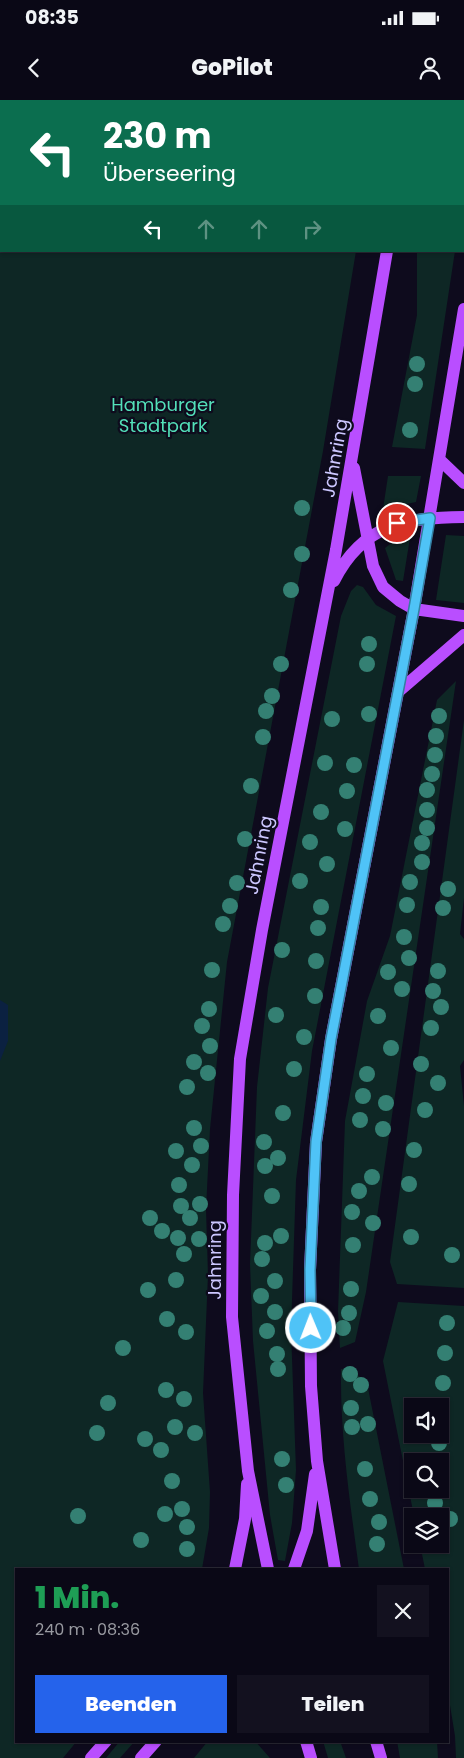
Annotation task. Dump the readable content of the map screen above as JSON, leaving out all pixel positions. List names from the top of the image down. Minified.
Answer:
{"streets":{"main road":["Jahnring"]},"parks":["Hamburger Stadtpark"],"page":{"status":"08:35","header":"GoPilot","turn":["230 m","Überseering"],"heading":["1 Min.","240 m · 08:36"],"buttons":["Beenden","Teilen"]}}
